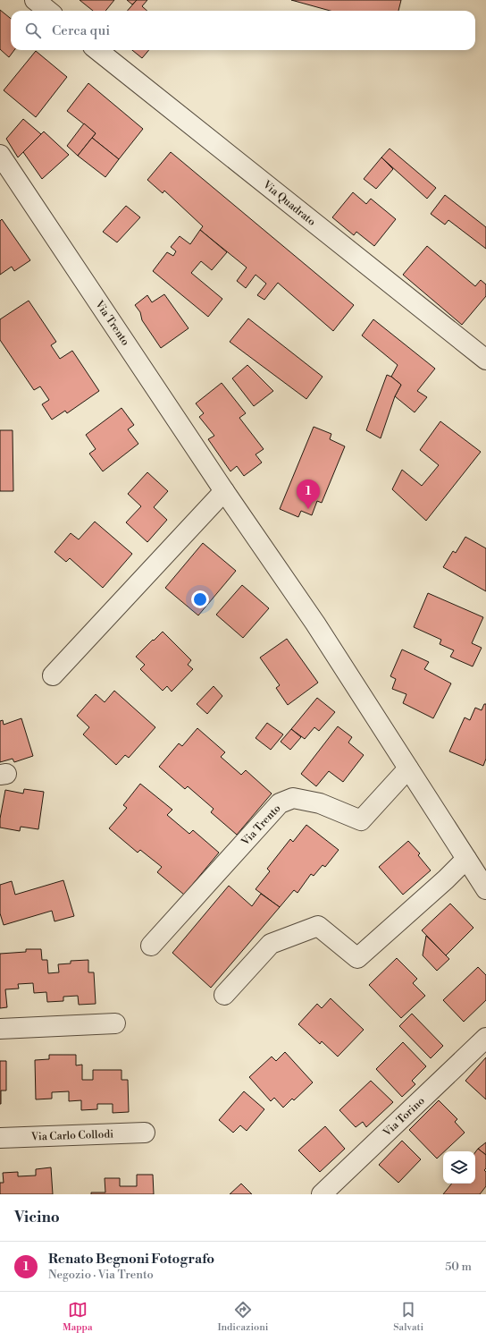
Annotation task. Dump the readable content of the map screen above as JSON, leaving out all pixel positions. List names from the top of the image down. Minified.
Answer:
{"streets":{"street":["Via Quadrato","Via Trento","Via Torino","Via Carlo Collodi"]},"page":{"search":"Cerca qui","pins":"1","heading":"Vicino","list":[{"mark":"1","name":"Renato Begnoni Fotografo","note":"Negozio · Via Trento","value":"50 m"}],"nav":["Mappa","Indicazioni","Salvati"]}}
